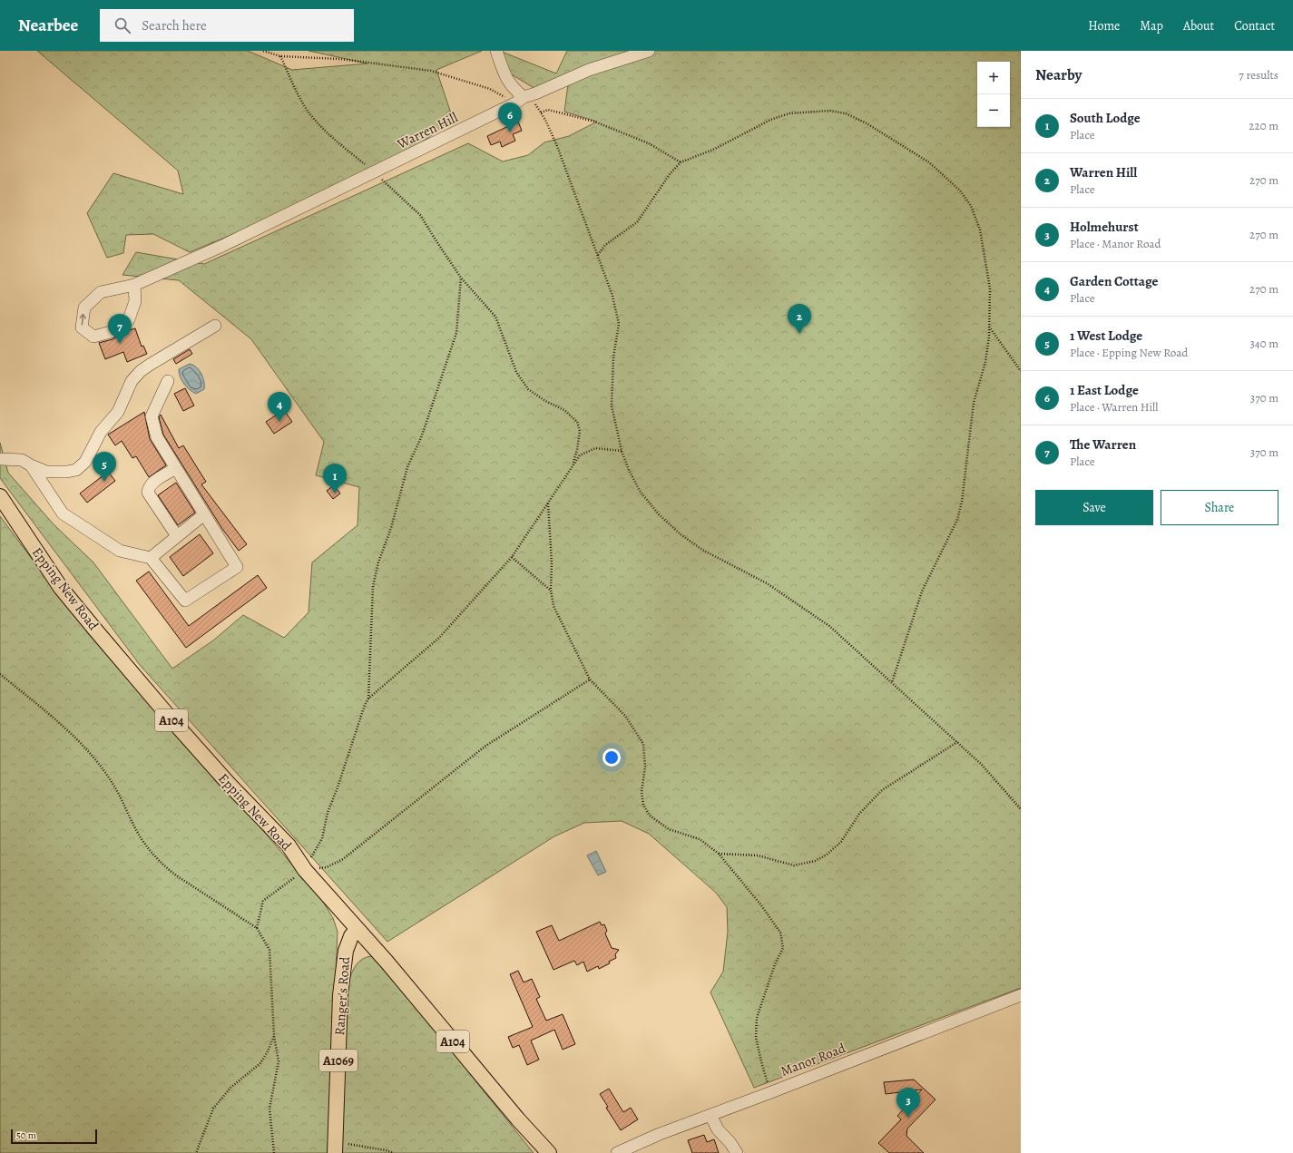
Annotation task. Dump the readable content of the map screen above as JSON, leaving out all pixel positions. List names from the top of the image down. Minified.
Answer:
{"streets":{"main road":["Epping New Road","A104","Ranger's Road","A1069"],"street":["Warren Hill","Manor Road"]},"crossings":[["Epping New Road","Ranger's Road"]],"scale_bar":"50 m","page":{"header":"Nearbee","search":"Search here","nav":["Home","Map","About","Contact"],"heading":["Nearby","7 results"],"map_buttons":["+","−"],"list":[{"mark":"1","name":"South Lodge","note":"Place","value":"220 m"},{"mark":"2","name":"Warren Hill","note":"Place","value":"270 m"},{"mark":"3","name":"Holmehurst","note":"Place · Manor Road","value":"270 m"},{"mark":"4","name":"Garden Cottage","note":"Place","value":"270 m"},{"mark":"5","name":"1 West Lodge","note":"Place · Epping New Road","value":"340 m"},{"mark":"6","name":"1 East Lodge","note":"Place · Warren Hill","value":"370 m"},{"mark":"7","name":"The Warren","note":"Place","value":"370 m"}],"pins":["6","2","7","4","5","1","3"],"buttons":["Save","Share"],"scale":"50 m"}}
